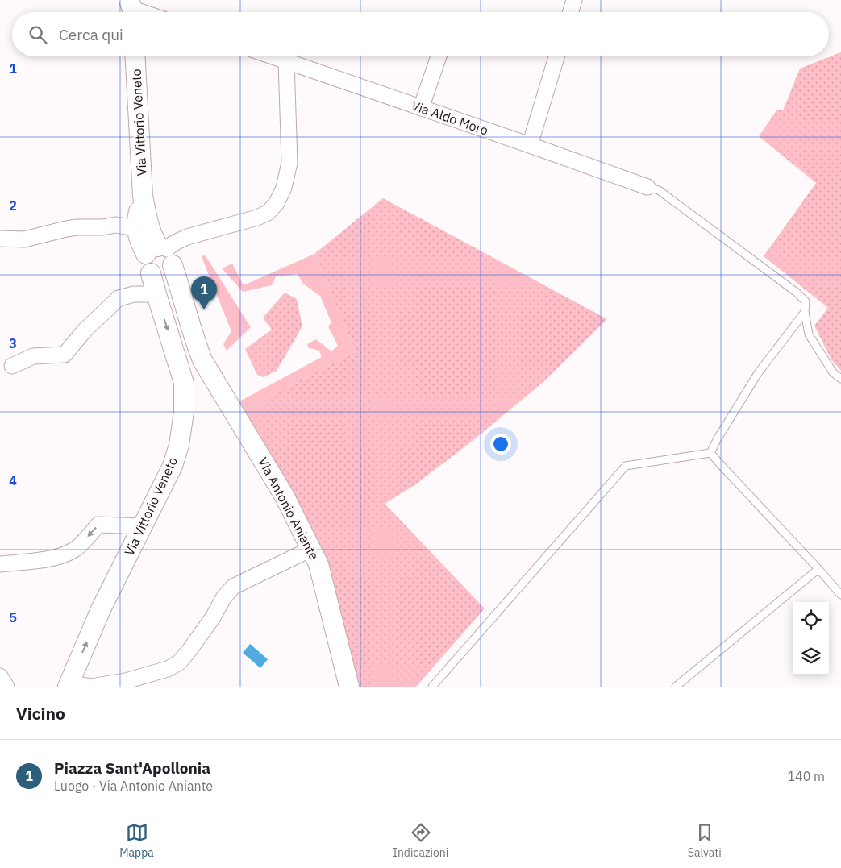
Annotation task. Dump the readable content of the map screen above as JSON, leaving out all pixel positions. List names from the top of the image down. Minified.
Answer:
{"streets":{"street":["Via Aldo Moro","Via Vittorio Veneto","Via Antonio Aniante"]},"crossings":[["Via Vittorio Veneto","Via Antonio Aniante"]],"page":{"search":"Cerca qui","pins":"1","heading":"Vicino","list":[{"mark":"1","name":"Piazza Sant'Apollonia","note":"Luogo · Via Antonio Aniante","value":"140 m"}],"nav":["Mappa","Indicazioni","Salvati"]},"grid":{"rows":["1","2","3","4","5"]}}
